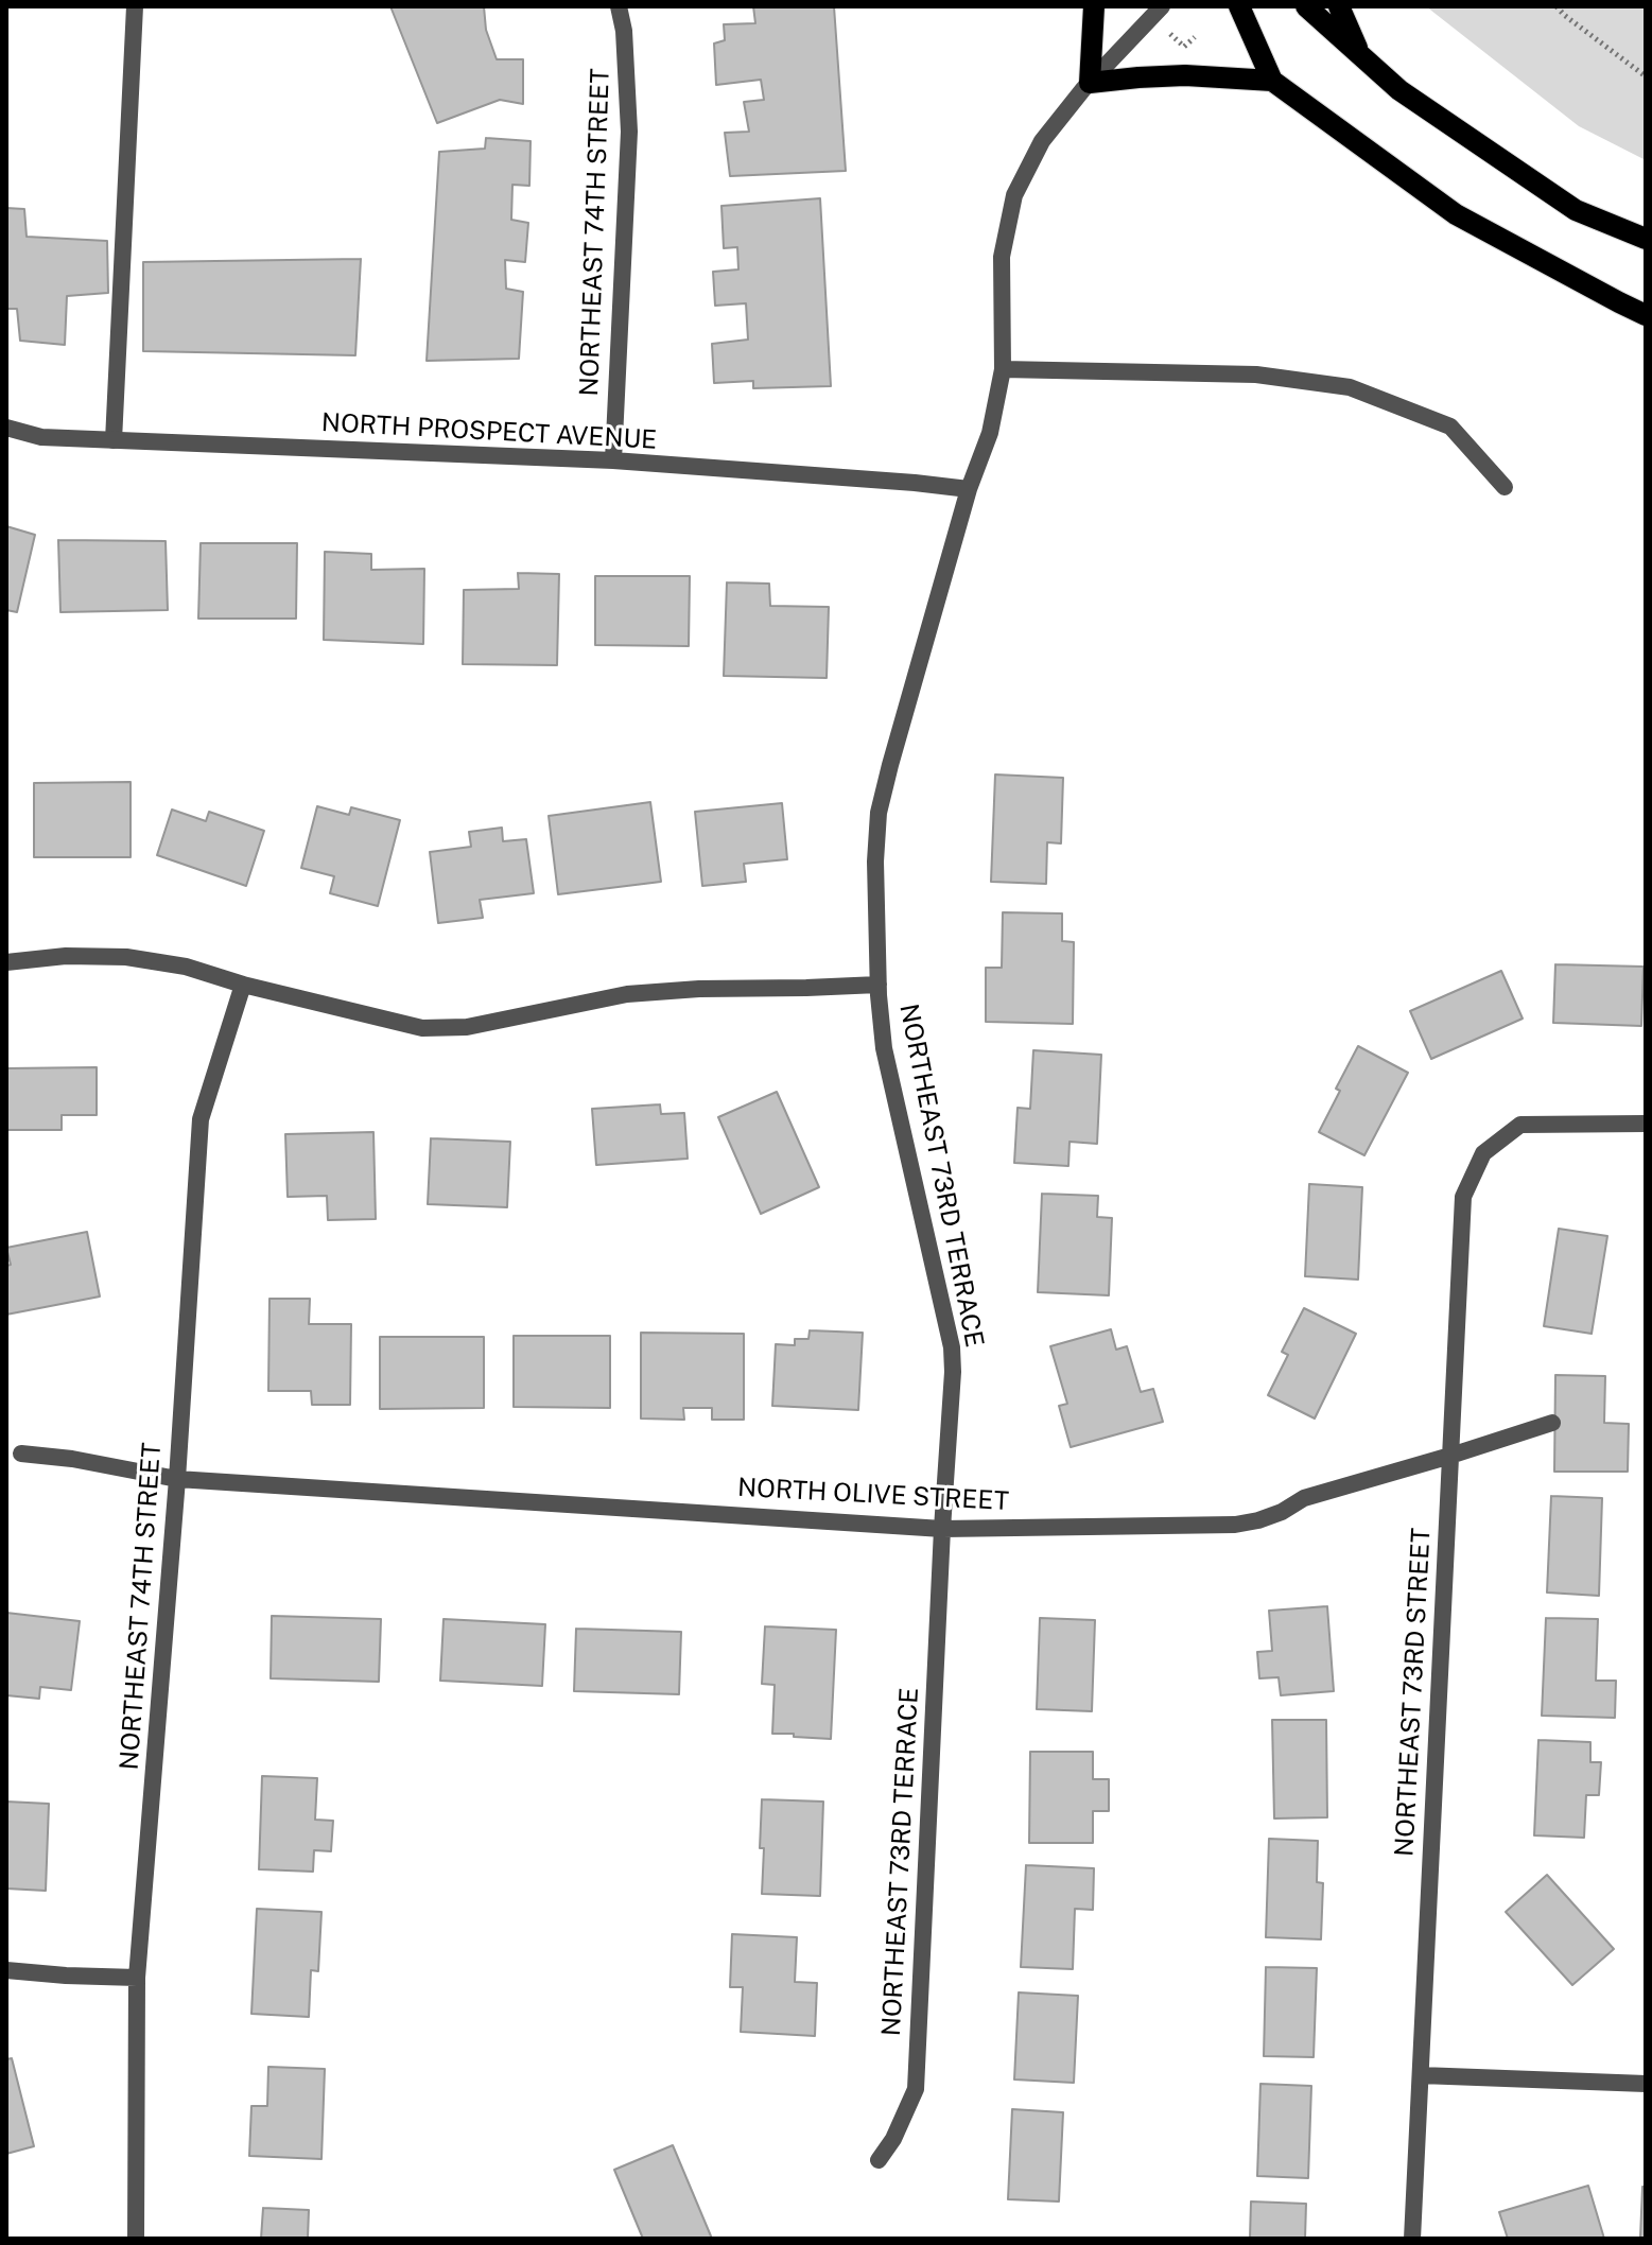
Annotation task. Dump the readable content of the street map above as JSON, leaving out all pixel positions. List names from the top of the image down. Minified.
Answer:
{"streets":{"street":["NORTHEAST 74TH STREET","NORTH PROSPECT AVENUE","NORTHEAST 73RD TERRACE","NORTH OLIVE STREET","NORTHEAST 73RD STREET"]},"crossings":[["NORTHEAST 74TH STREET","NORTH PROSPECT AVENUE"],["NORTHEAST 74TH STREET","NORTH OLIVE STREET"],["NORTH PROSPECT AVENUE","NORTHEAST 73RD TERRACE"],["NORTHEAST 73RD TERRACE","NORTH OLIVE STREET"],["NORTH OLIVE STREET","NORTHEAST 73RD STREET"]]}
